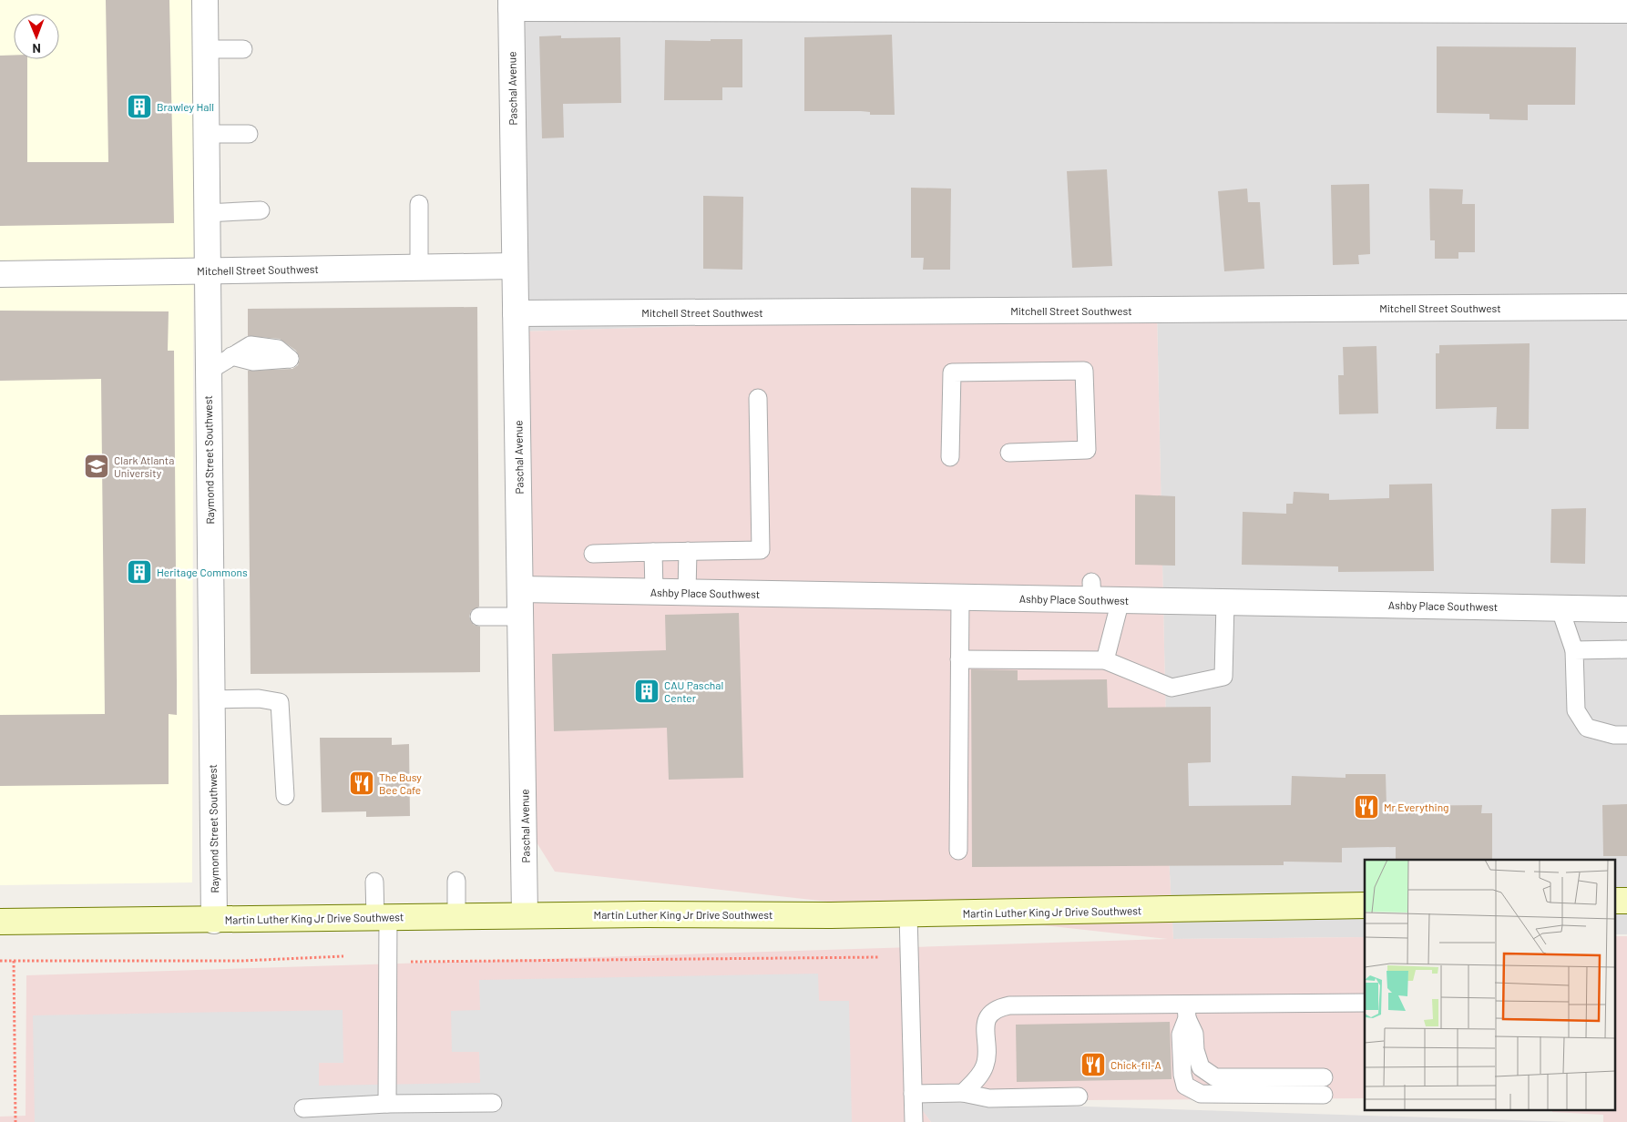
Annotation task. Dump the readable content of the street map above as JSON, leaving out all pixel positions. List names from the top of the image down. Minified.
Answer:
{"streets":{"main road":["Martin Luther King Jr Drive Southwest"],"street":["Paschal Avenue","Mitchell Street Southwest","Raymond Street Southwest","Ashby Place Southwest"]},"crossings":[["Paschal Avenue","Mitchell Street Southwest"],["Paschal Avenue","Ashby Place Southwest"],["Paschal Avenue","Martin Luther King Jr Drive Southwest"],["Mitchell Street Southwest","Raymond Street Southwest"],["Raymond Street Southwest","Martin Luther King Jr Drive Southwest"]],"places":{"building":["Brawley Hall","Heritage Commons","CAU Paschal Center"],"school or university":["Clark Atlanta University"],"restaurant":["The Busy Bee Cafe","Mr Everything","Chick-fil-A"]},"north":"bottom"}
